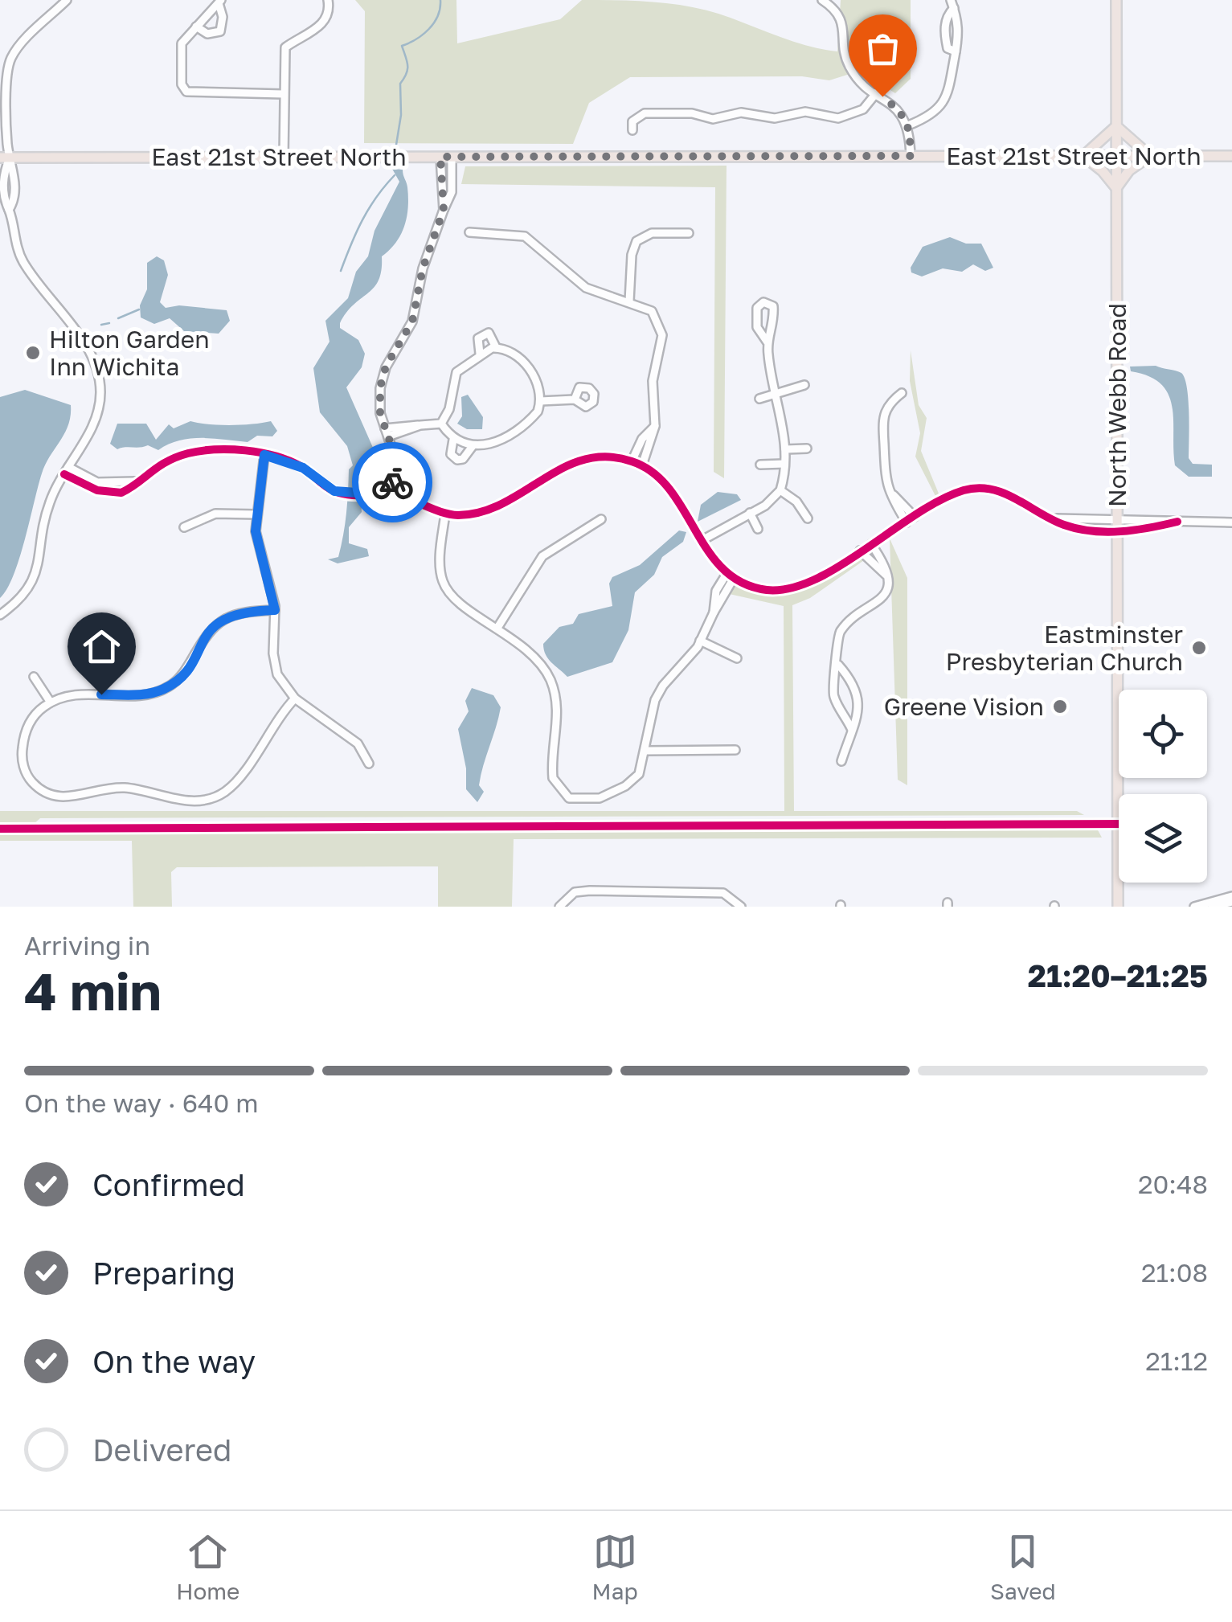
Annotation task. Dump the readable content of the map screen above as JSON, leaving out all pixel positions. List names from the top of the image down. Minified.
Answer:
{"streets":{"main road":["East 21st Street North","North Webb Road"]},"crossings":[["East 21st Street North","North Webb Road"]],"places":["Hilton Garden Inn Wichita","Eastminster Presbyterian Church","Greene Vision"],"page":{"heading":["4 min","Arriving in","21:20–21:25"],"bar":"On the way · 640 m","list":[["Confirmed","20:48"],["Preparing","21:08"],["On the way","21:12"],"Delivered"],"tabs":["Home","Map","Saved"]}}
